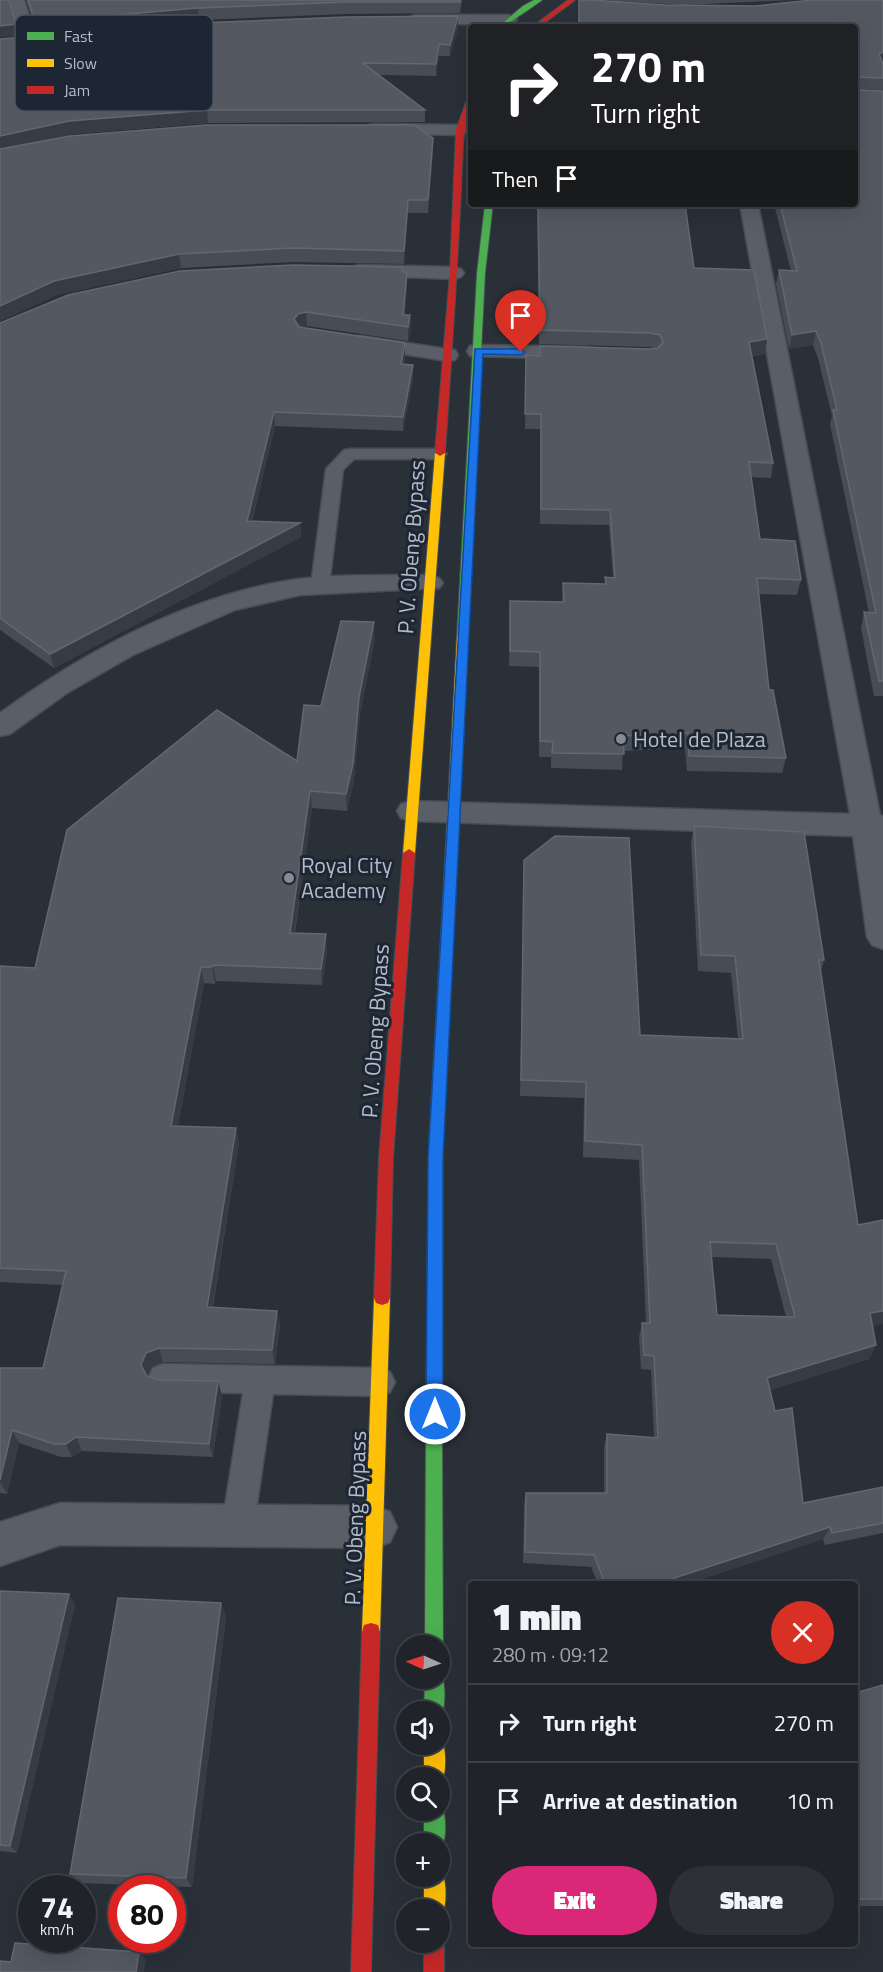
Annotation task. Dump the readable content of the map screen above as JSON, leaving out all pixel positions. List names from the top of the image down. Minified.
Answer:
{"streets":{"highway":["P. V. Obeng Bypass"]},"places":["Hotel de Plaza","Royal City Academy"],"legend":["Fast","Slow","Jam"],"north":"left","page":{"turn":["270 m","Turn right"],"then":"Then","heading":["1 min","280 m · 09:12"],"map_buttons":["+","−"],"list":[{"name":"Turn right","value":"270 m"},{"name":"Arrive at destination","value":"10 m"}],"buttons":["Exit","Share"],"speed":"74 km/h","limit":"80"}}
